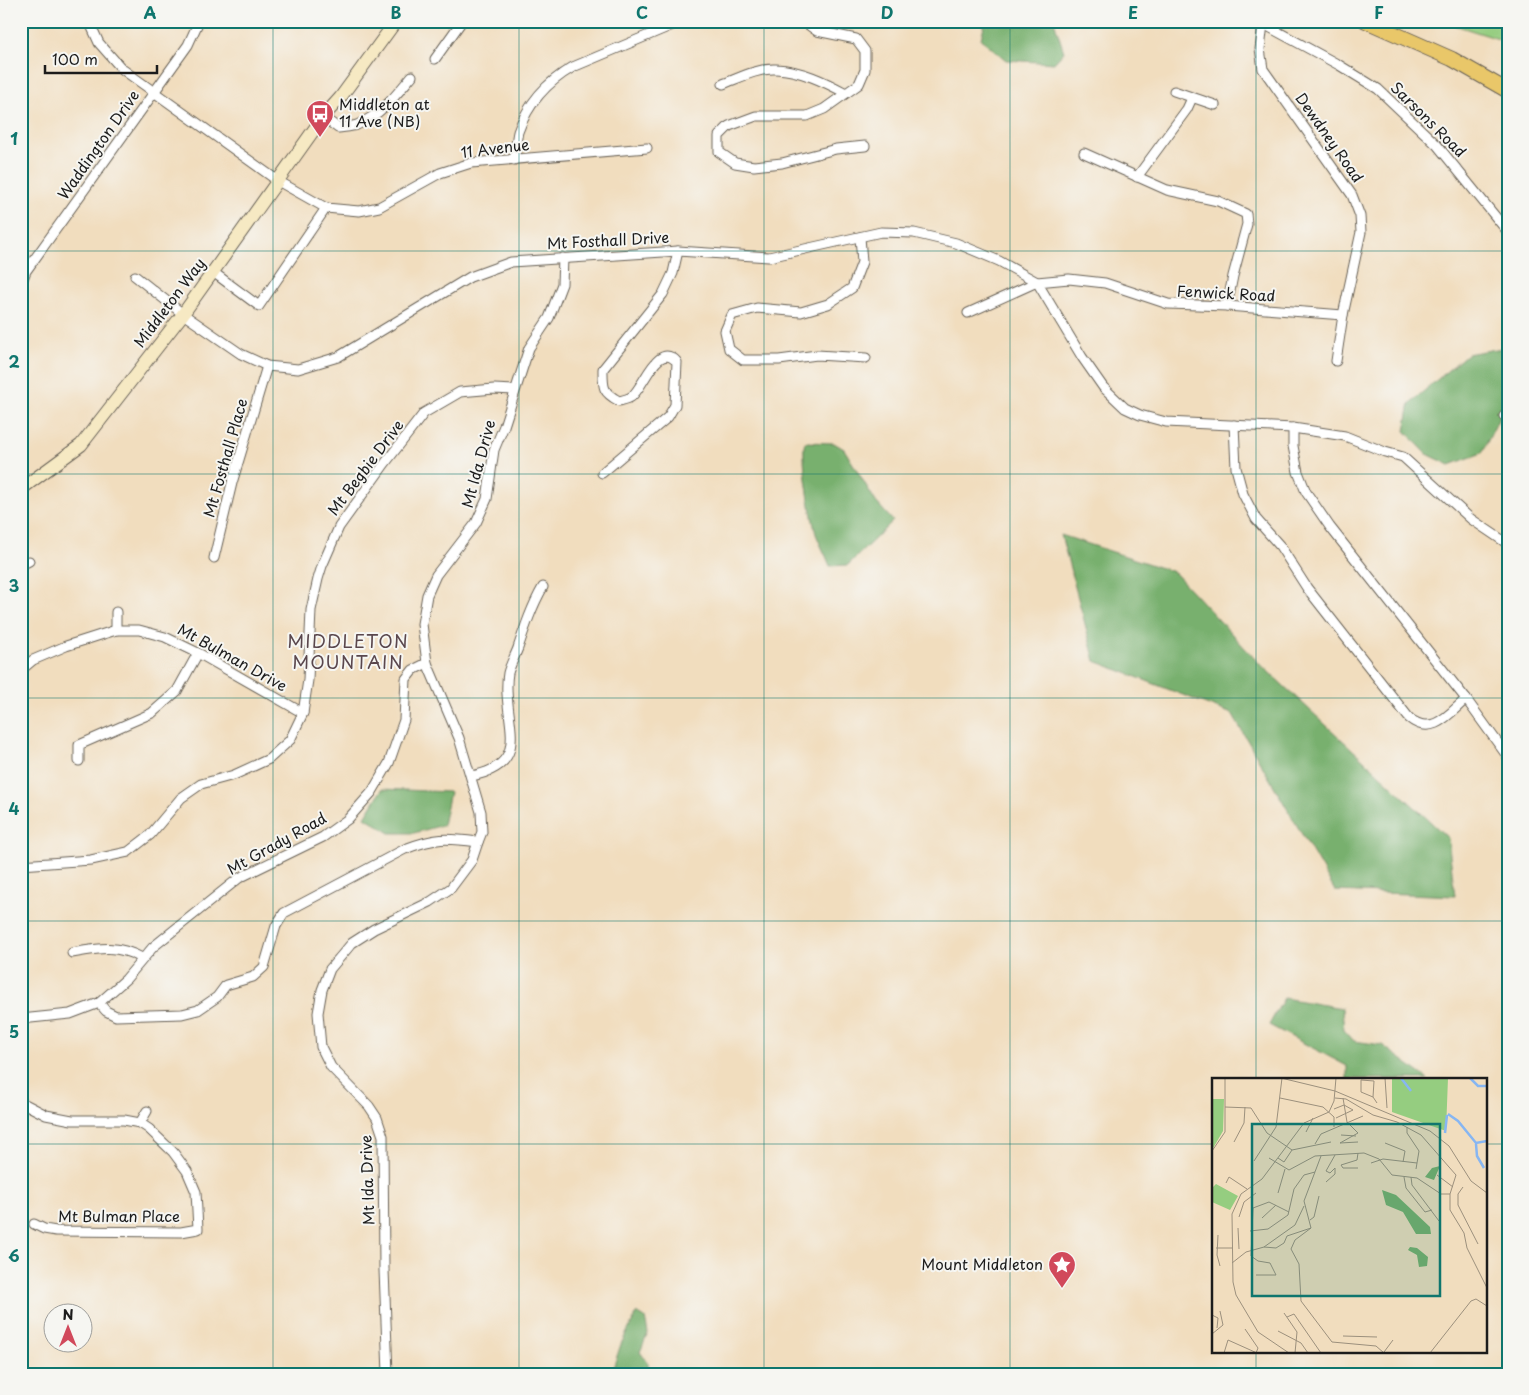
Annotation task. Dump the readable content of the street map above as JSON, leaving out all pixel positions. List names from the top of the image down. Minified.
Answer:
{"streets":{"street":["Sarsons Road","Dewdney Road","Waddington Drive","11 Avenue","Mt Fosthall Drive","Fenwick Road","Middleton Way","Mt Fosthall Place","Mt Ida Drive","Mt Begbie Drive","Mt Bulman Drive","Mt Grady Road","Mt Bulman Place"]},"crossings":[["Sarsons Road","Dewdney Road"],["Dewdney Road","Fenwick Road"],["Waddington Drive","11 Avenue"],["11 Avenue","Middleton Way"],["Mt Fosthall Drive","Fenwick Road"],["Mt Fosthall Drive","Middleton Way"],["Mt Fosthall Drive","Mt Fosthall Place"],["Mt Fosthall Drive","Mt Ida Drive"],["Mt Ida Drive","Mt Begbie Drive"],["Mt Ida Drive","Mt Grady Road"],["Mt Begbie Drive","Mt Bulman Drive"]],"districts":["MIDDLETON MOUNTAIN"],"places":{"bus stop":["Middleton at 11 Ave (NB)"],"place":["Mount Middleton"]},"scale_bar":"100 m","north":"top","grid":{"columns":["A","B","C","D","E","F"],"rows":["1","2","3","4","5","6"]}}
